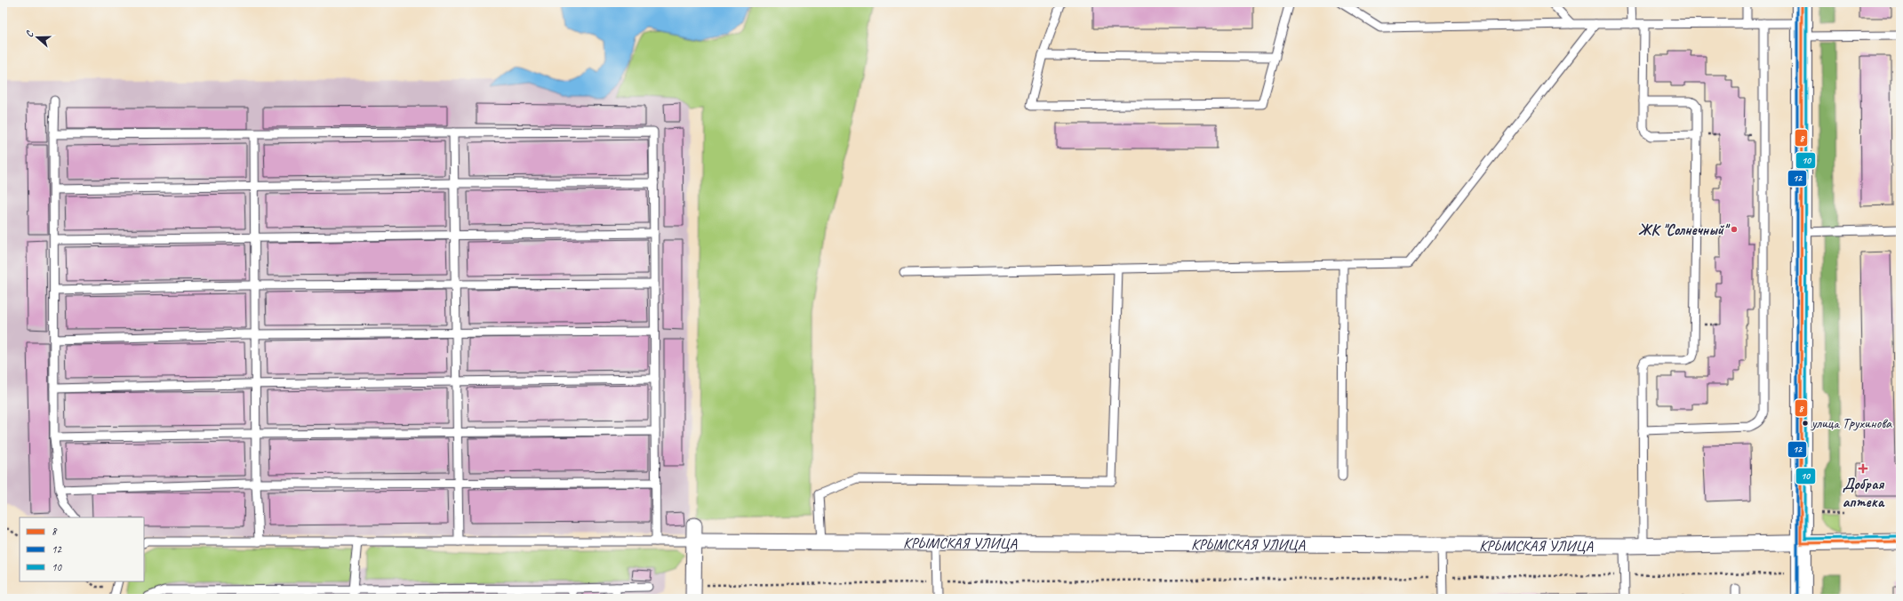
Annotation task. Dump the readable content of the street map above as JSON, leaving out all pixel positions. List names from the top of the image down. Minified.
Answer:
{"streets":{"street":["КРЫМСКАЯ УЛИЦА"]},"places":{"other":["ЖК \"Солнечный\"","улица Трухинова"],"health":["Добрая аптека"]},"lines":["transit line 8","transit line 12","transit line 10"],"legend":["8","12","10"],"north":"left"}
